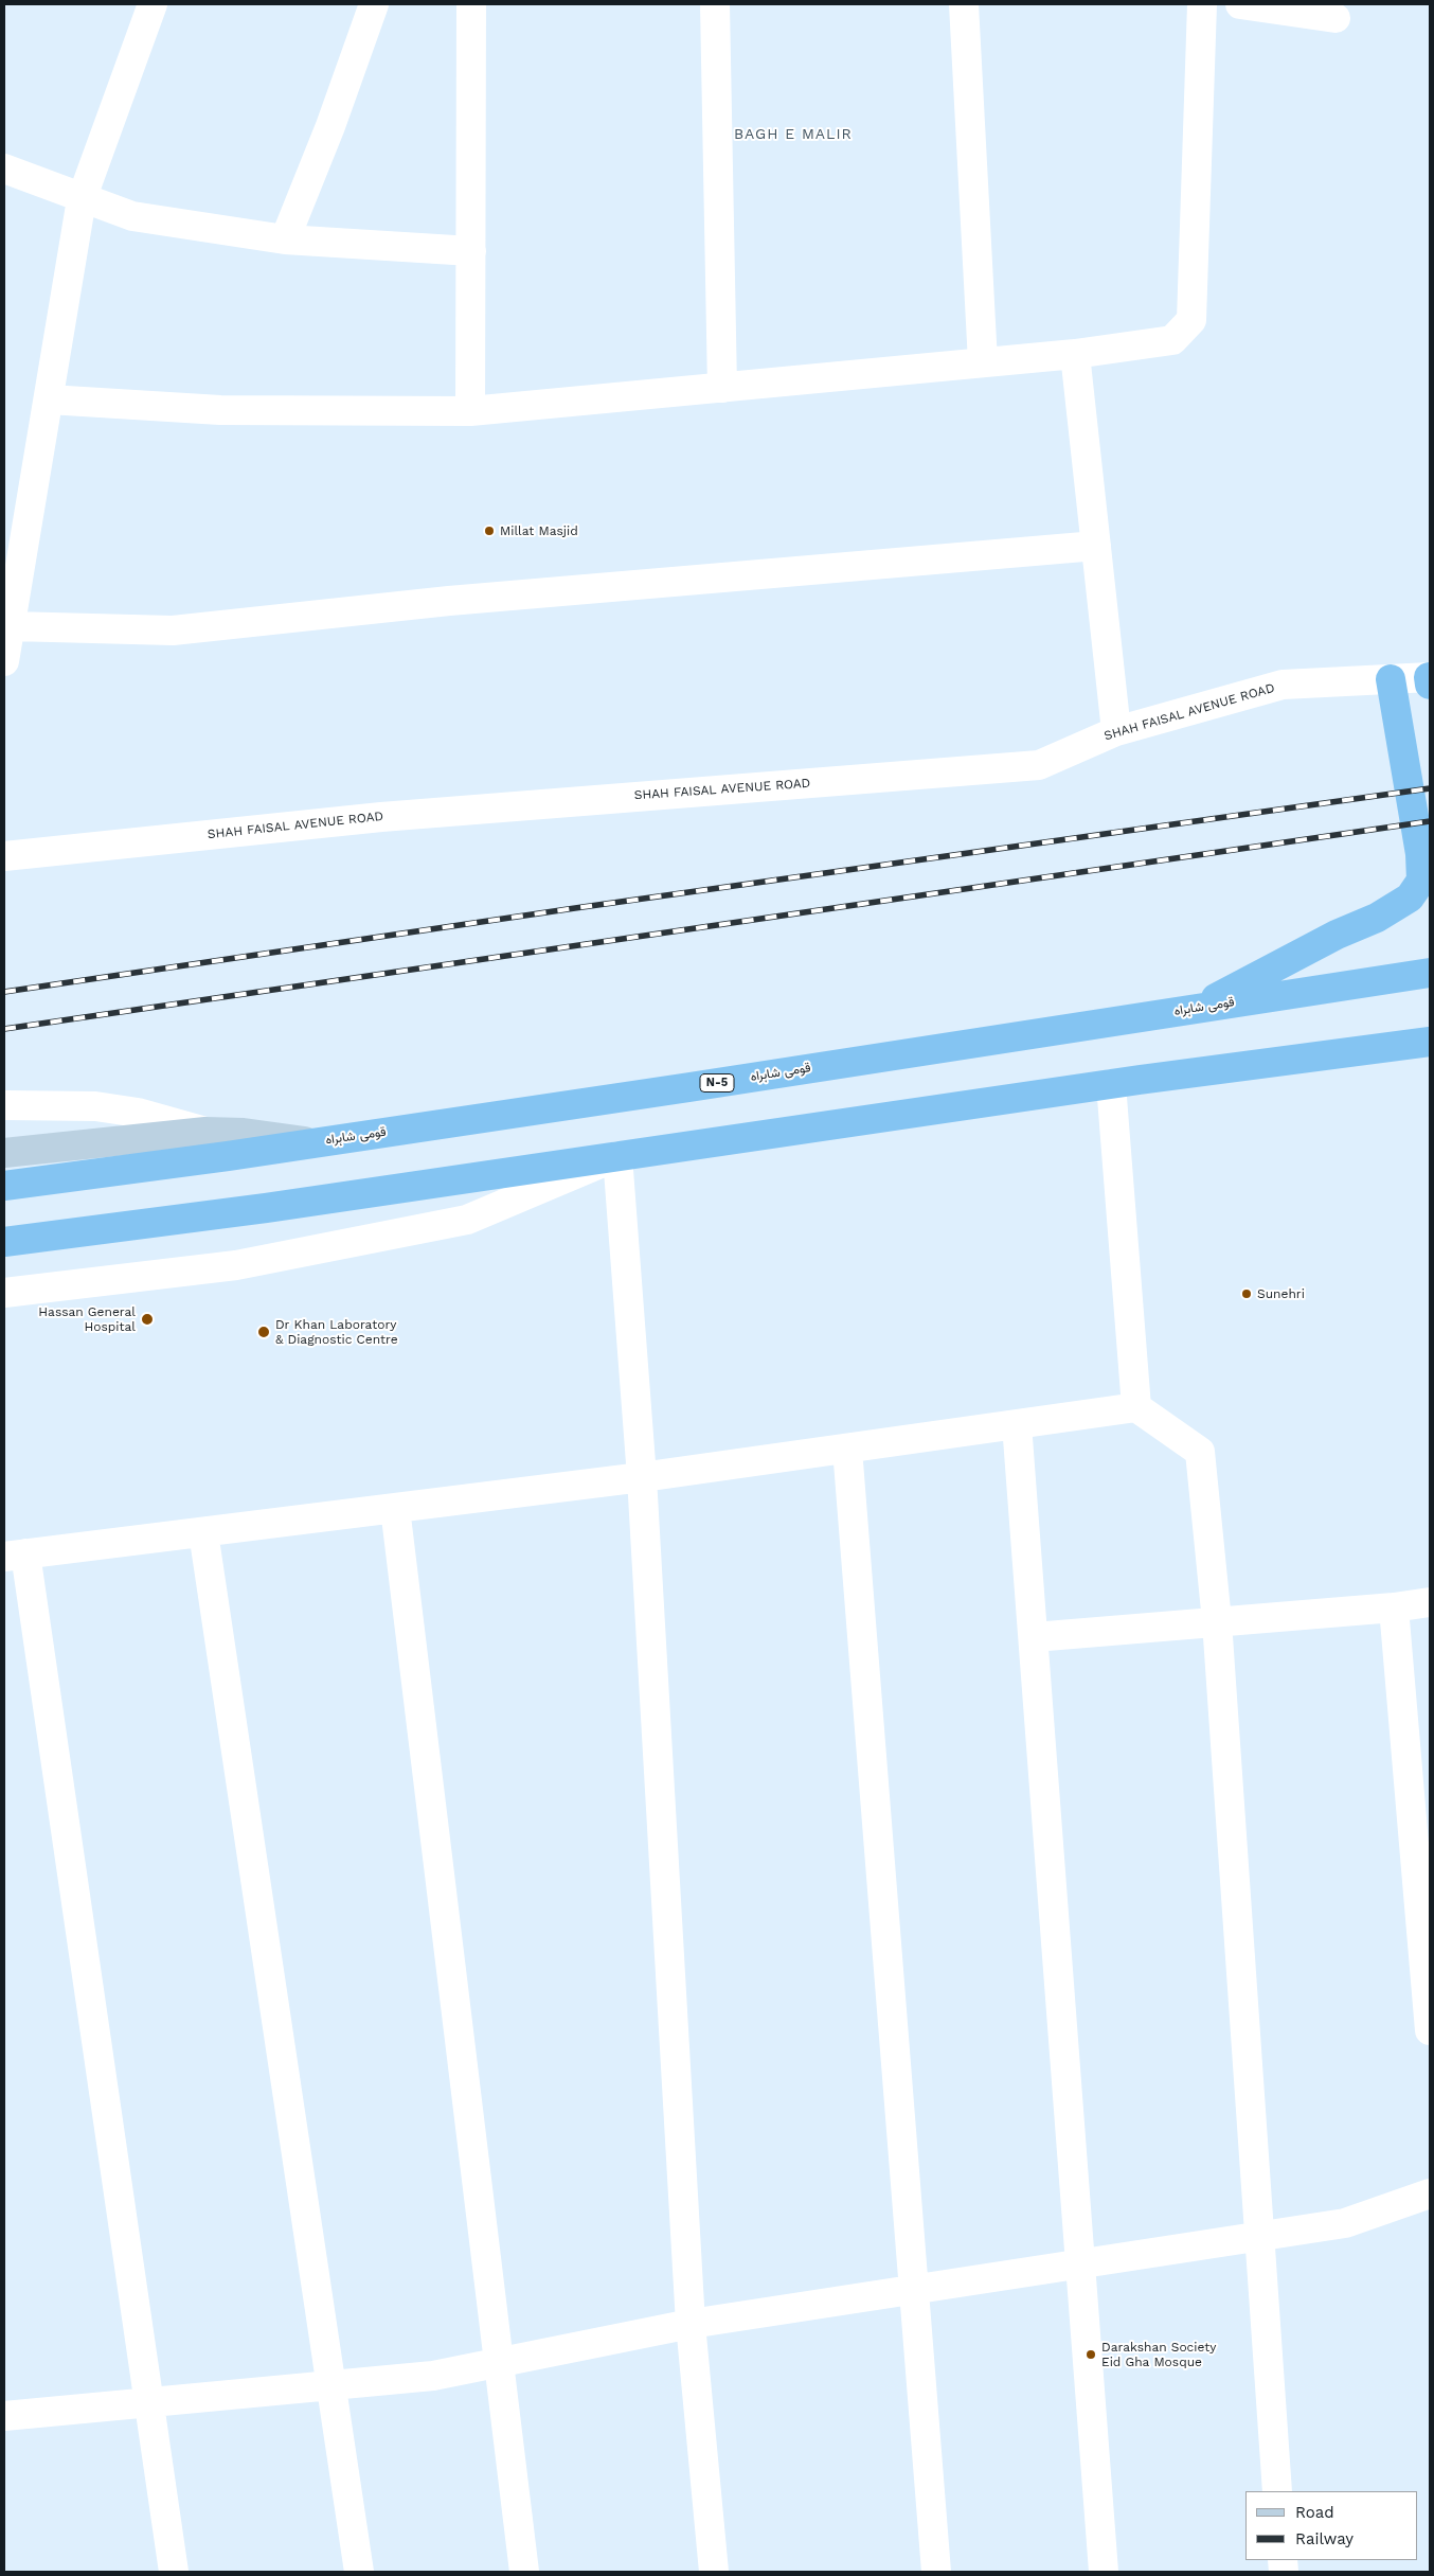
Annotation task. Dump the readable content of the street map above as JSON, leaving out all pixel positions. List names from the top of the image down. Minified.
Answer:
{"streets":{"highway":["قومی شاہراہ","N-5"],"street":["SHAH FAISAL AVENUE ROAD"]},"districts":["BAGH E MALIR"],"places":["Millat Masjid","Sunehri","Hassan General Hospital","Dr Khan Laboratory & Diagnostic Centre","Darakshan Society Eid Gha Mosque"],"legend":["Road","Railway"]}
